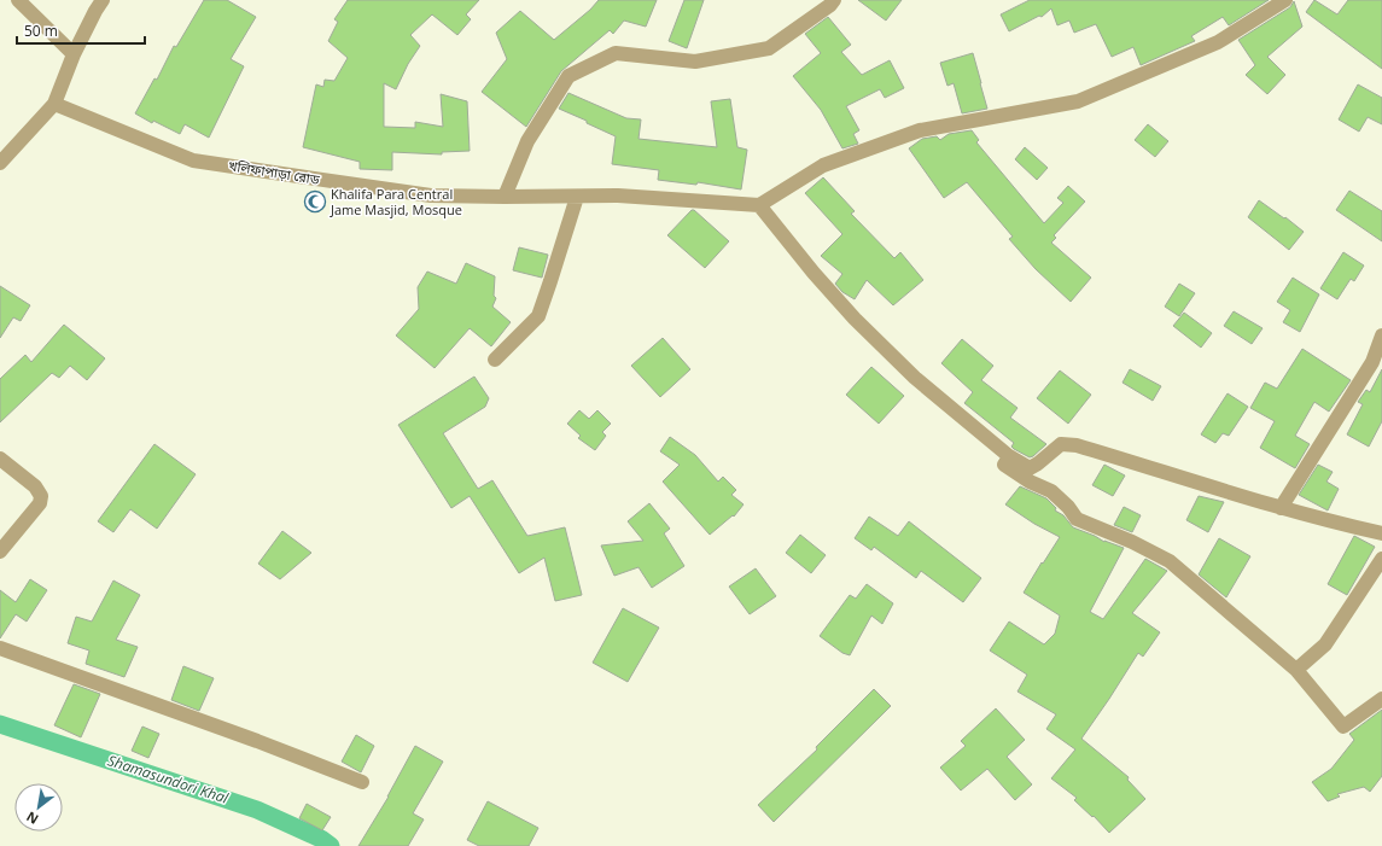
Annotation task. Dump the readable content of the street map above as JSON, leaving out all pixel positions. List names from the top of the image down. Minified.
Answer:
{"streets":{"street":["খলিফাপাড়া রোড"]},"water":["Shamasundori Khal"],"places":{"mosque":["Khalifa Para Central Jame Masjid, Mosque"]},"scale_bar":"50 m","north":"bottom left"}
